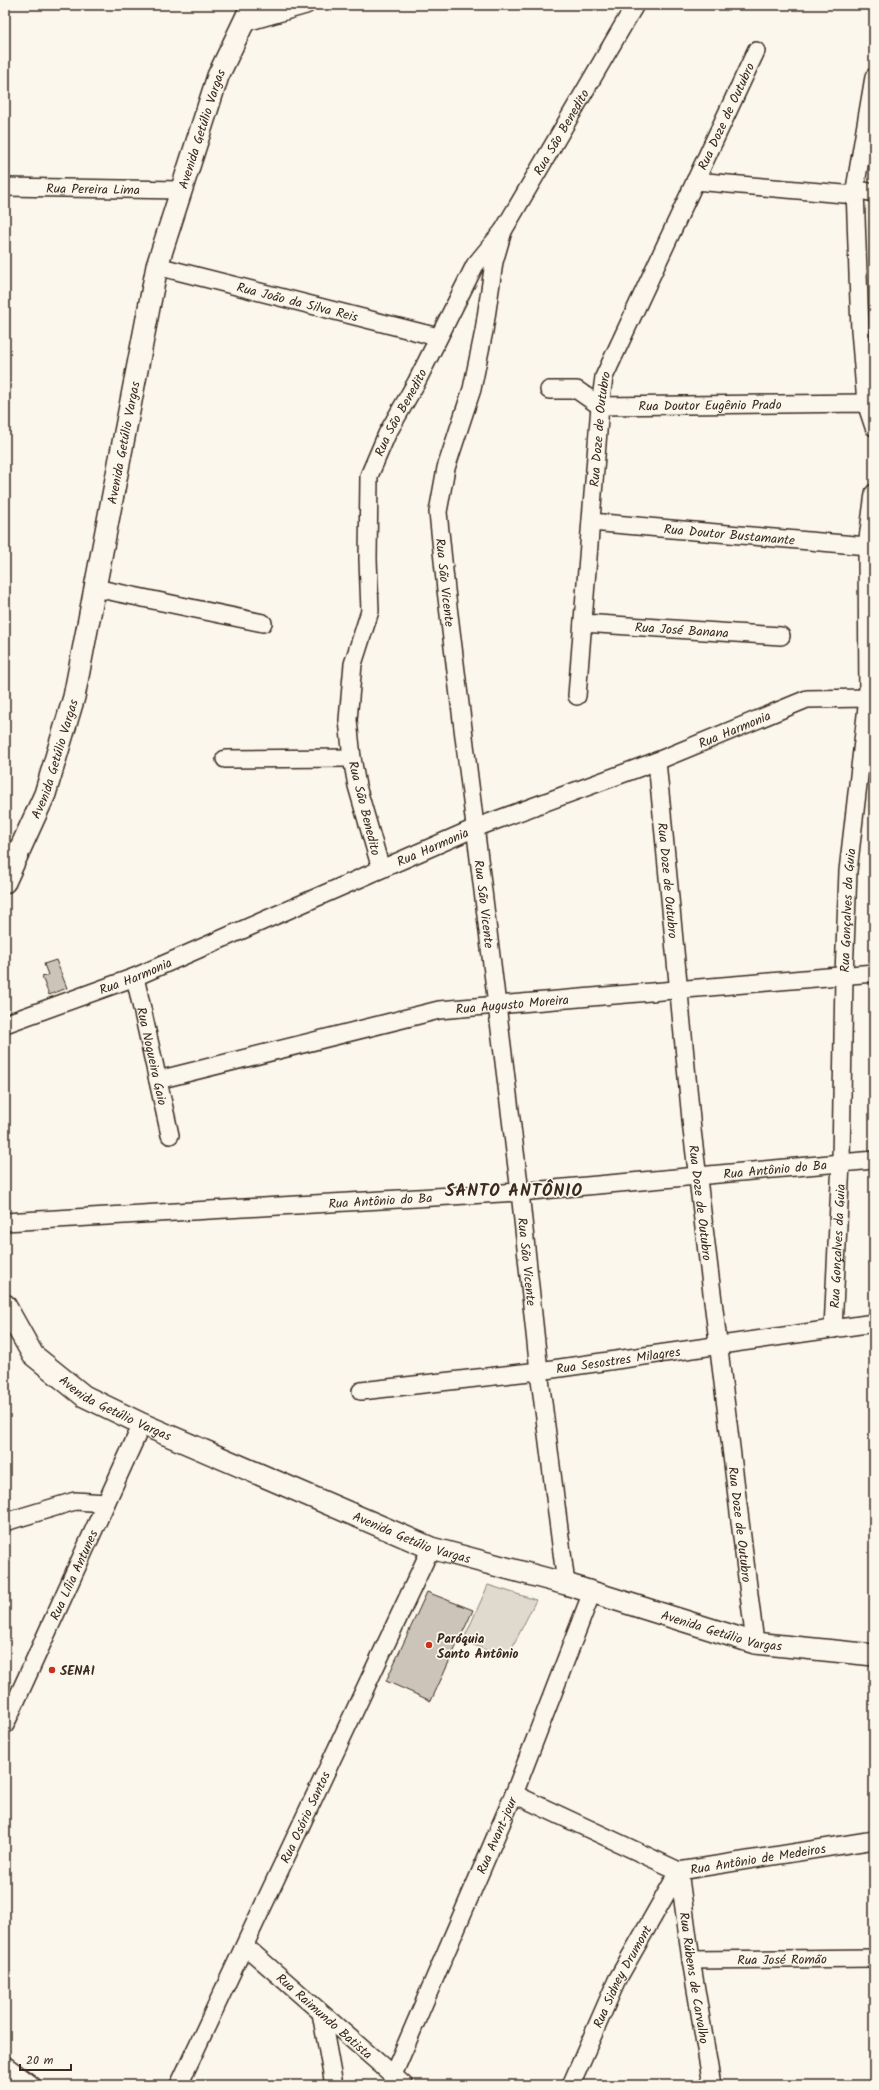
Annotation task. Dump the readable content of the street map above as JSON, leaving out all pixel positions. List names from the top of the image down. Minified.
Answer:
{"streets":{"street":["Rua Doze de Outubro","Avenida Getúlio Vargas","Rua São Benedito","Rua Pereira Lima","Rua João da Silva Reis","Rua Doutor Eugênio Prado","Rua Doutor Bustamante","Rua São Vicente","Rua José Banana","Rua Harmonia","Rua Gonçalves da Guia","Rua Augusto Moreira","Rua Nogueira Gaio","Rua Antônio do Ba","Rua Sesostres Milagres","Rua Lília Antunes","Rua Osório Santos","Rua Avant-jour","Rua Antônio de Medeiros","Rua José Romão","Rua Sidney Drumont","Rua Rúbens de Carvalho","Rua Raimundo Batista"]},"crossings":[["Rua Doze de Outubro","Avenida Getúlio Vargas"],["Rua Doze de Outubro","Rua Doutor Eugênio Prado"],["Rua Doze de Outubro","Rua Doutor Bustamante"],["Rua Doze de Outubro","Rua José Banana"],["Rua Doze de Outubro","Rua Harmonia"],["Rua Doze de Outubro","Rua Augusto Moreira"],["Rua Doze de Outubro","Rua Antônio do Ba"],["Rua Doze de Outubro","Rua Sesostres Milagres"],["Avenida Getúlio Vargas","Rua Pereira Lima"],["Avenida Getúlio Vargas","Rua João da Silva Reis"],["Avenida Getúlio Vargas","Rua São Vicente"],["Avenida Getúlio Vargas","Rua Lília Antunes"],["Avenida Getúlio Vargas","Rua Osório Santos"],["Avenida Getúlio Vargas","Rua Avant-jour"],["Rua São Benedito","Rua João da Silva Reis"],["Rua São Benedito","Rua São Vicente"],["Rua São Benedito","Rua Harmonia"],["Rua Doutor Bustamante","Rua Gonçalves da Guia"],["Rua São Vicente","Rua Harmonia"],["Rua São Vicente","Rua Augusto Moreira"],["Rua São Vicente","Rua Antônio do Ba"],["Rua São Vicente","Rua Sesostres Milagres"],["Rua Harmonia","Rua Gonçalves da Guia"],["Rua Harmonia","Rua Nogueira Gaio"],["Rua Gonçalves da Guia","Rua Augusto Moreira"],["Rua Gonçalves da Guia","Rua Antônio do Ba"],["Rua Gonçalves da Guia","Rua Sesostres Milagres"],["Rua Augusto Moreira","Rua Nogueira Gaio"],["Rua Osório Santos","Rua Raimundo Batista"],["Rua Avant-jour","Rua Antônio de Medeiros"],["Rua Avant-jour","Rua Raimundo Batista"],["Rua Antônio de Medeiros","Rua Sidney Drumont"],["Rua Antônio de Medeiros","Rua Rúbens de Carvalho"],["Rua José Romão","Rua Rúbens de Carvalho"],["Rua Sidney Drumont","Rua Rúbens de Carvalho"]],"districts":["SANTO ANTÔNIO"],"places":["Paróquia Santo Antônio","SENAI"],"scale_bar":"20 m"}
